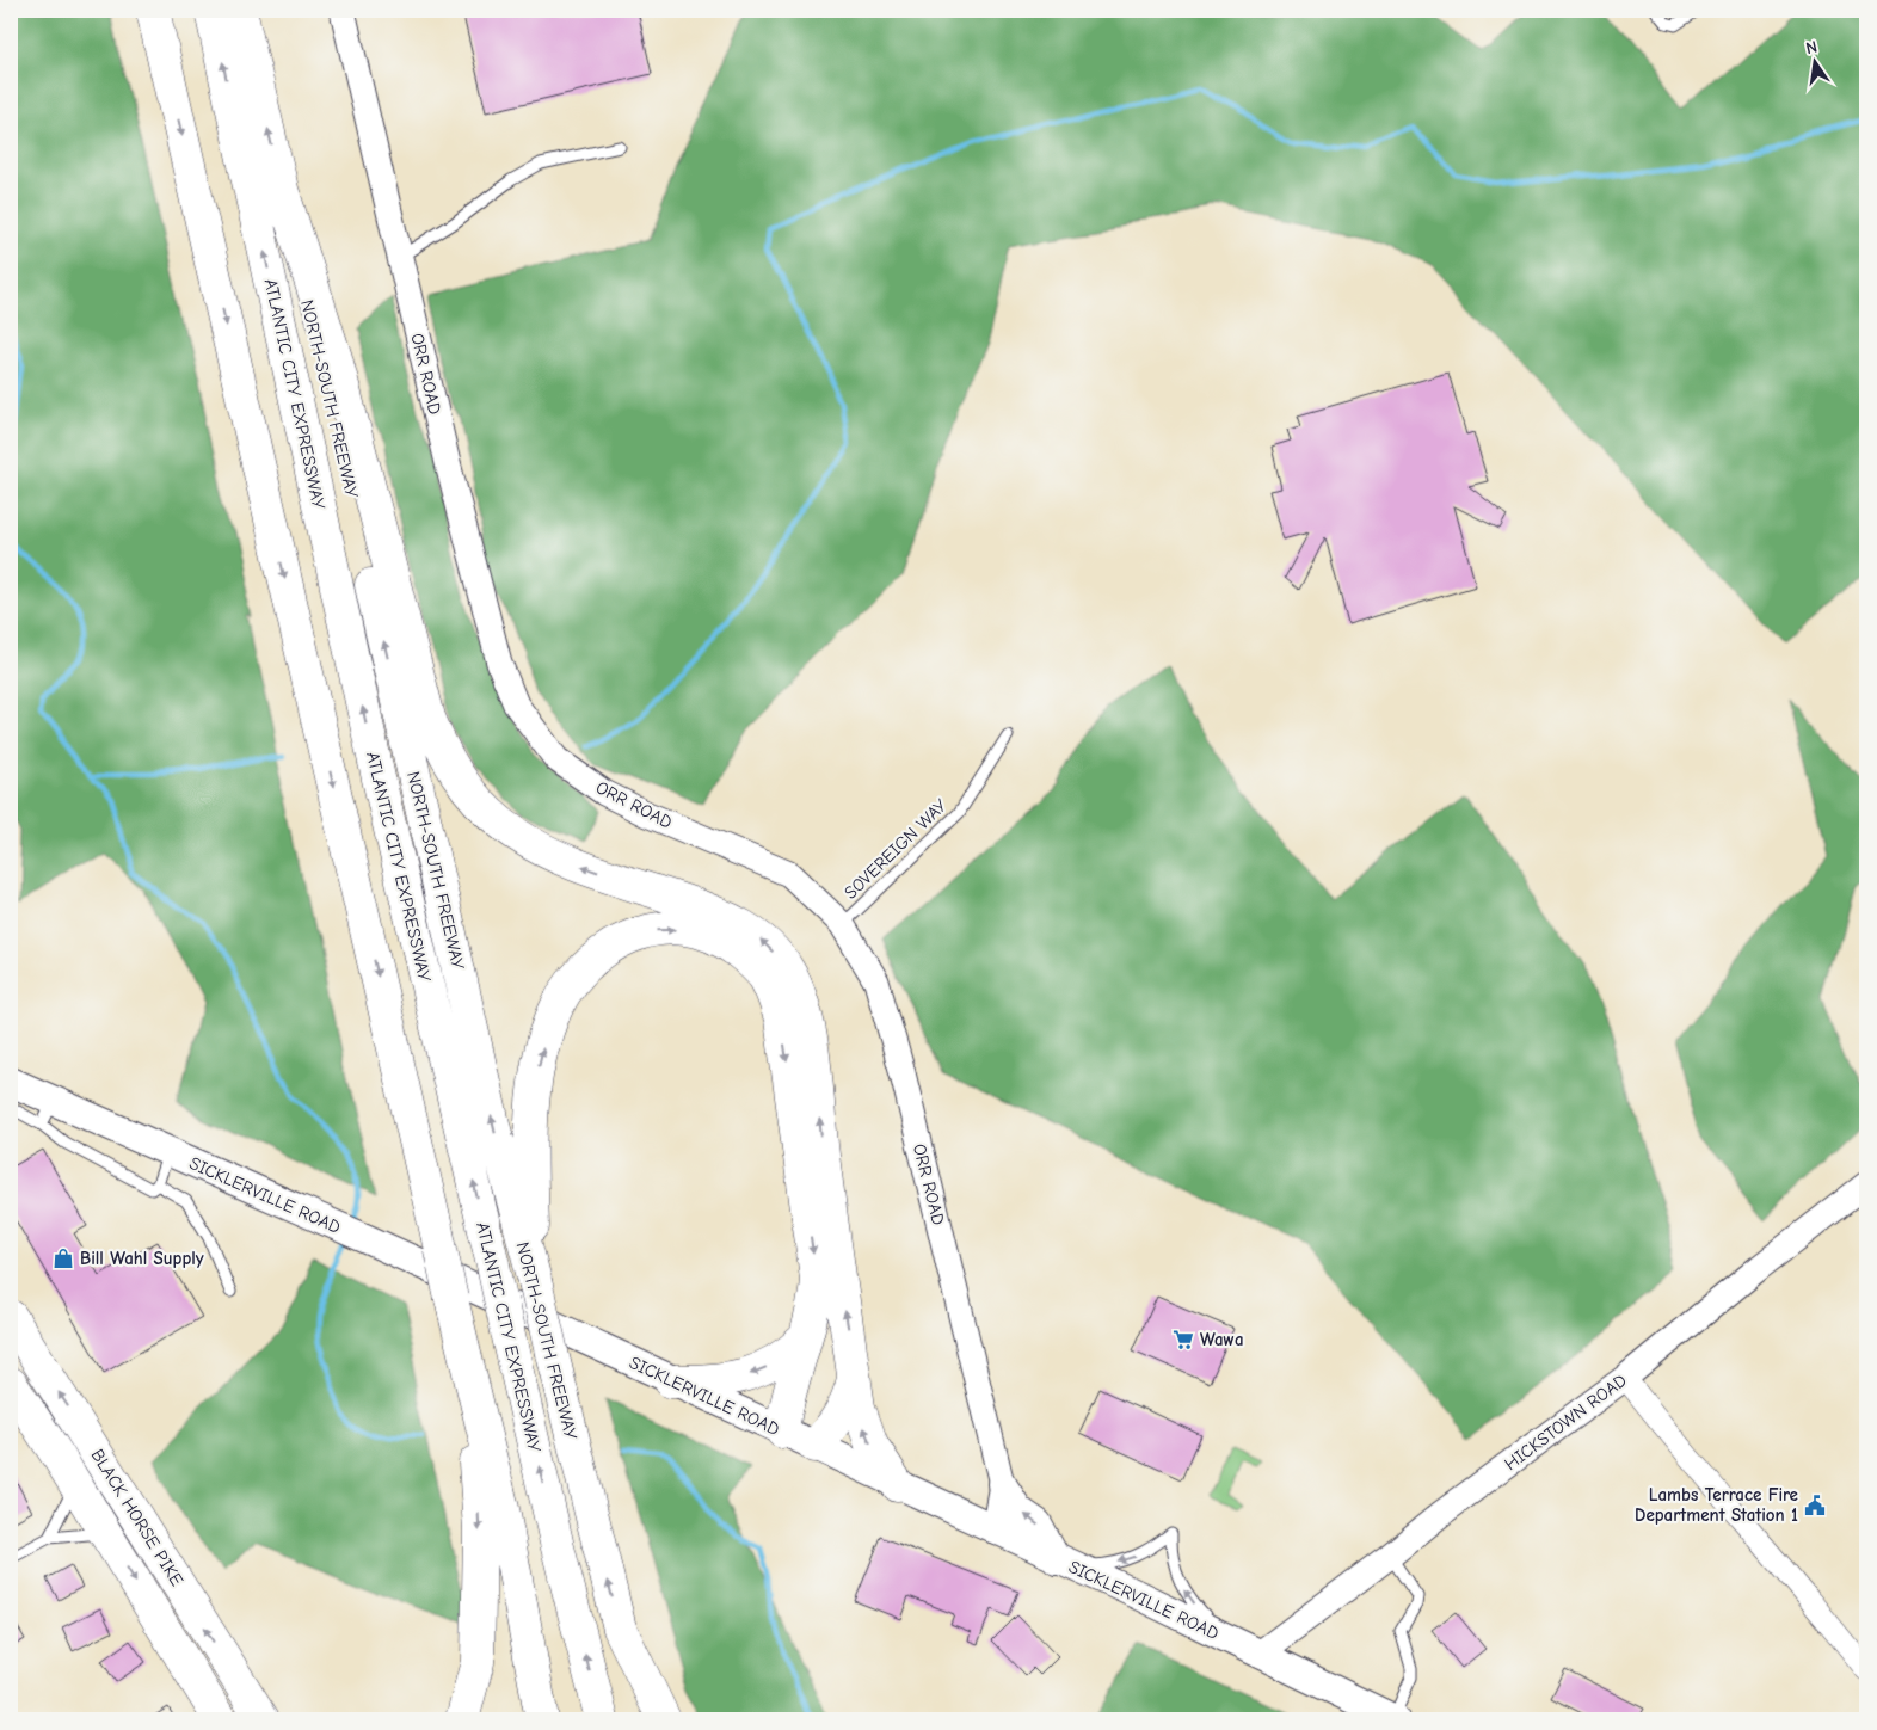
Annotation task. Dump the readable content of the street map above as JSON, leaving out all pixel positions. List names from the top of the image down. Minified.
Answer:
{"streets":{"main road":["ATLANTIC CITY EXPRESSWAY","NORTH-SOUTH FREEWAY","SICKLERVILLE ROAD","BLACK HORSE PIKE"],"street":["ORR ROAD","HICKSTOWN ROAD"],"lane":["SOVEREIGN WAY"]},"crossings":[["ORR ROAD","SOVEREIGN WAY"],["ORR ROAD","SICKLERVILLE ROAD"],["SICKLERVILLE ROAD","HICKSTOWN ROAD"]],"places":{"shop":["Bill Wahl Supply"],"supermarket":["Wawa"],"public building":["Lambs Terrace Fire Department Station 1"]},"north":"top"}
